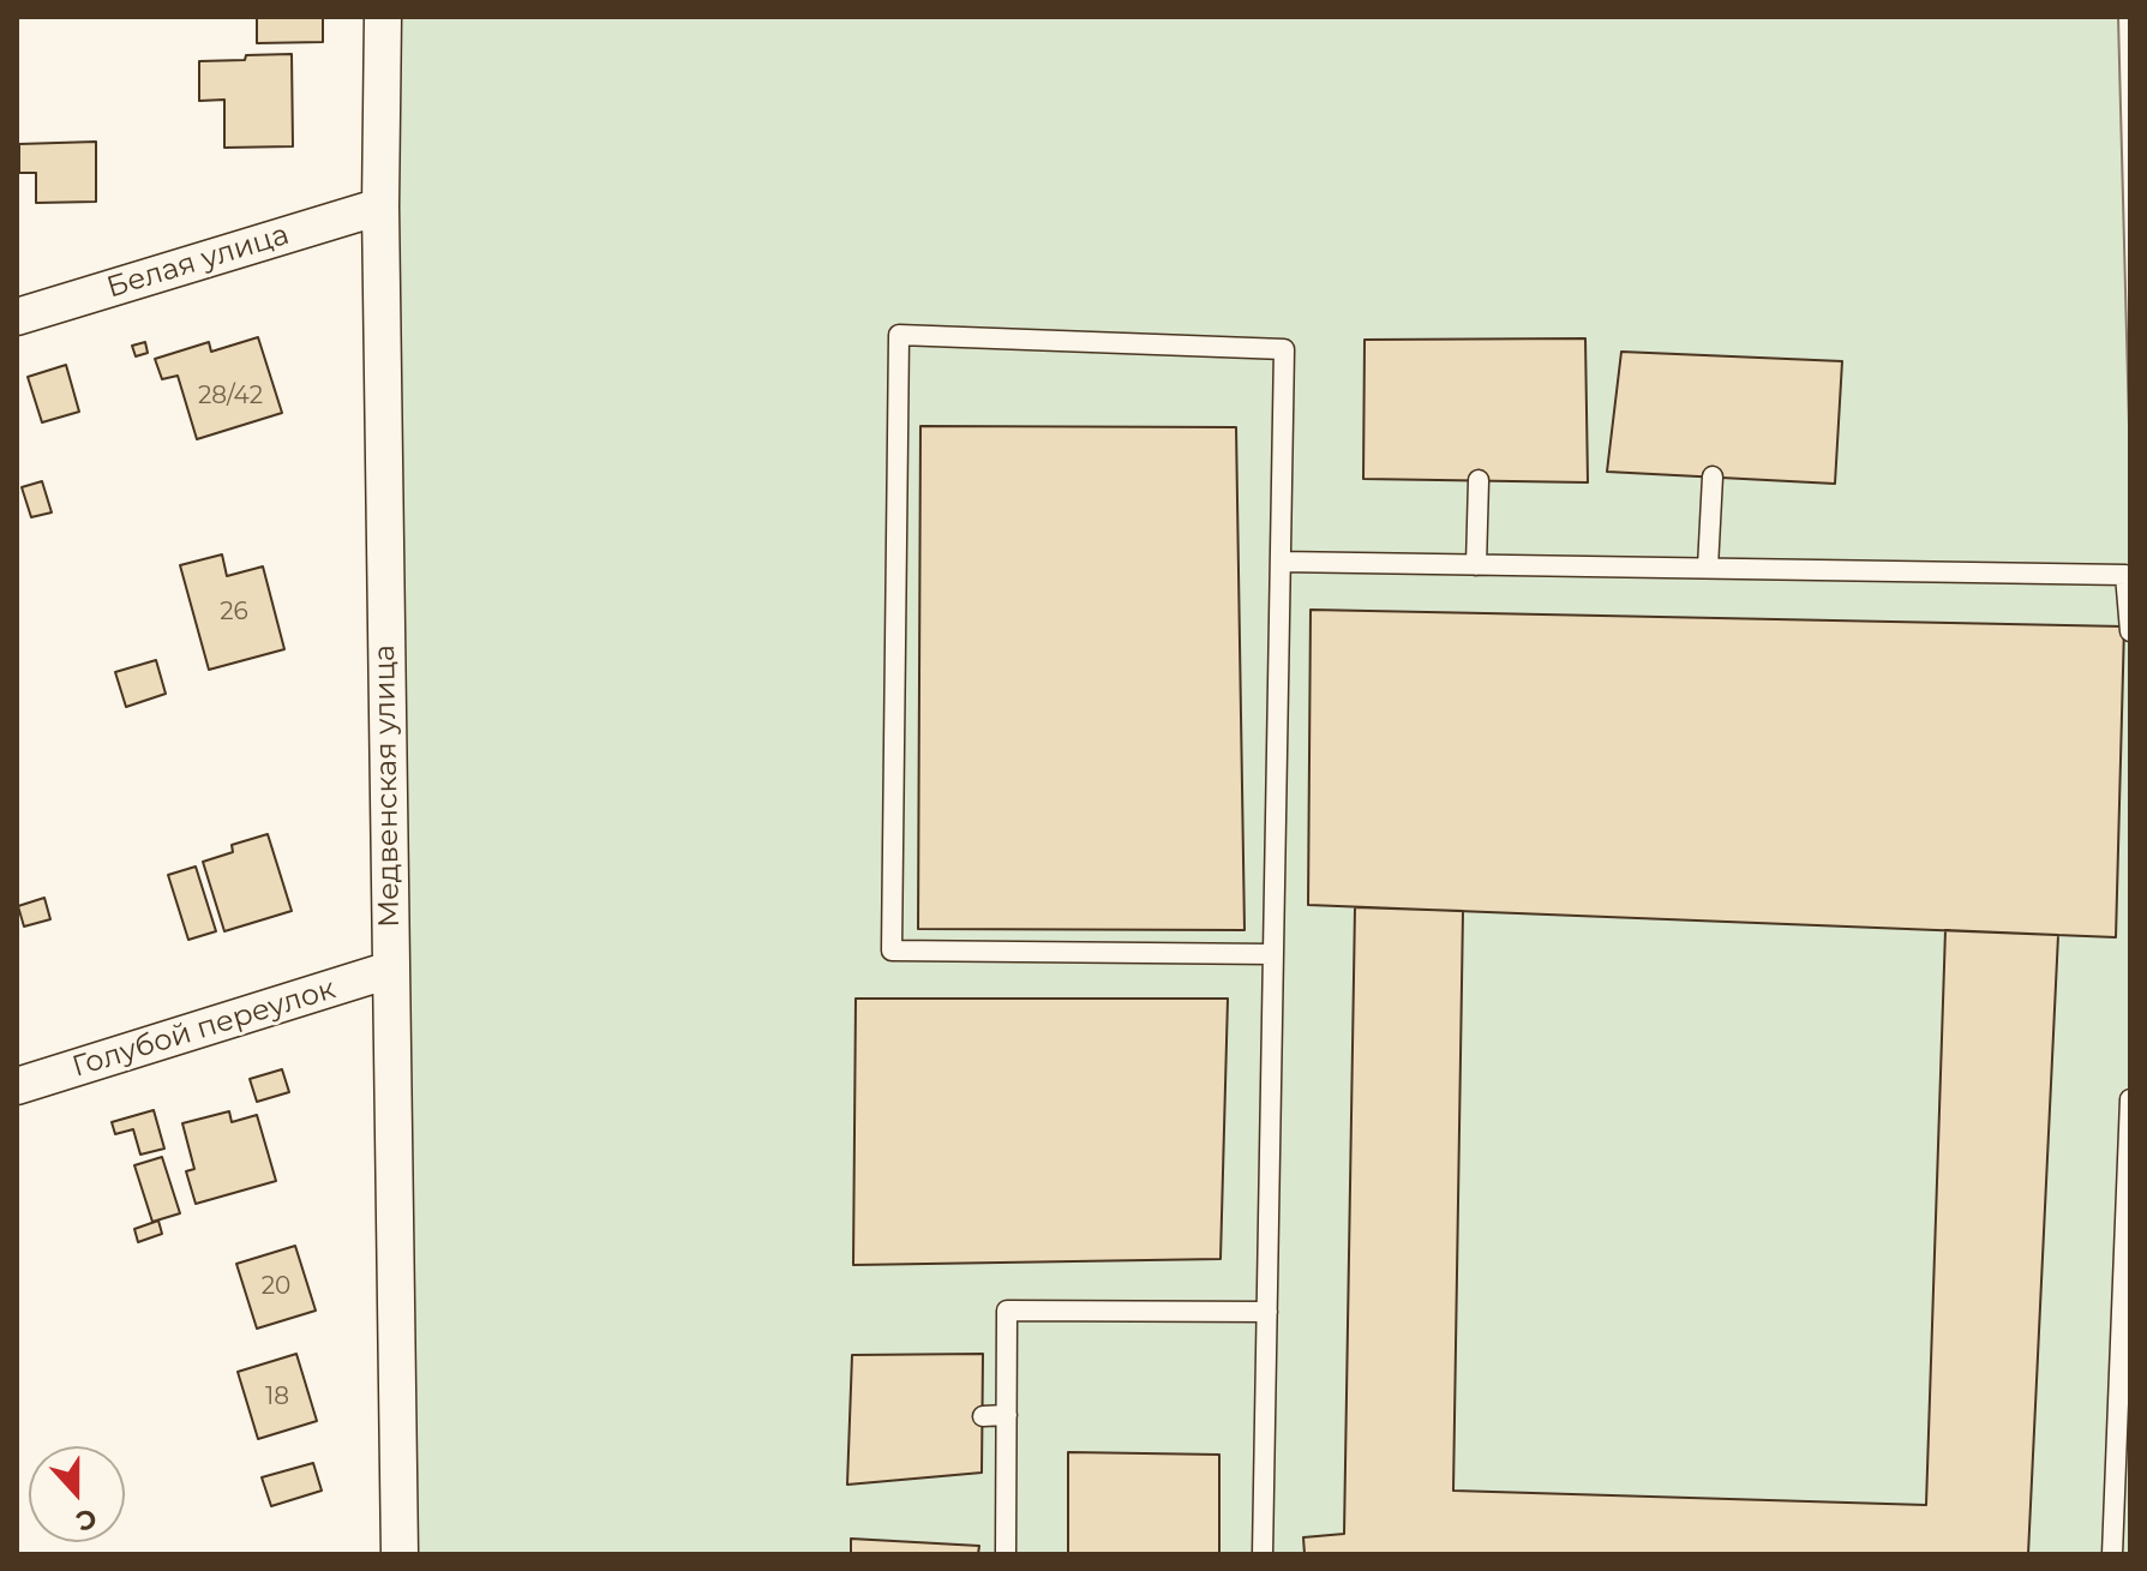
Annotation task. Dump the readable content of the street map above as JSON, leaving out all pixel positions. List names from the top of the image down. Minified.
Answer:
{"streets":{"street":["Белая улица","Медвенская улица","Голубой переулок"]},"crossings":[["Белая улица","Медвенская улица"],["Медвенская улица","Голубой переулок"]],"house_numbers":["28/42","26","20","18"],"north":"bottom"}
